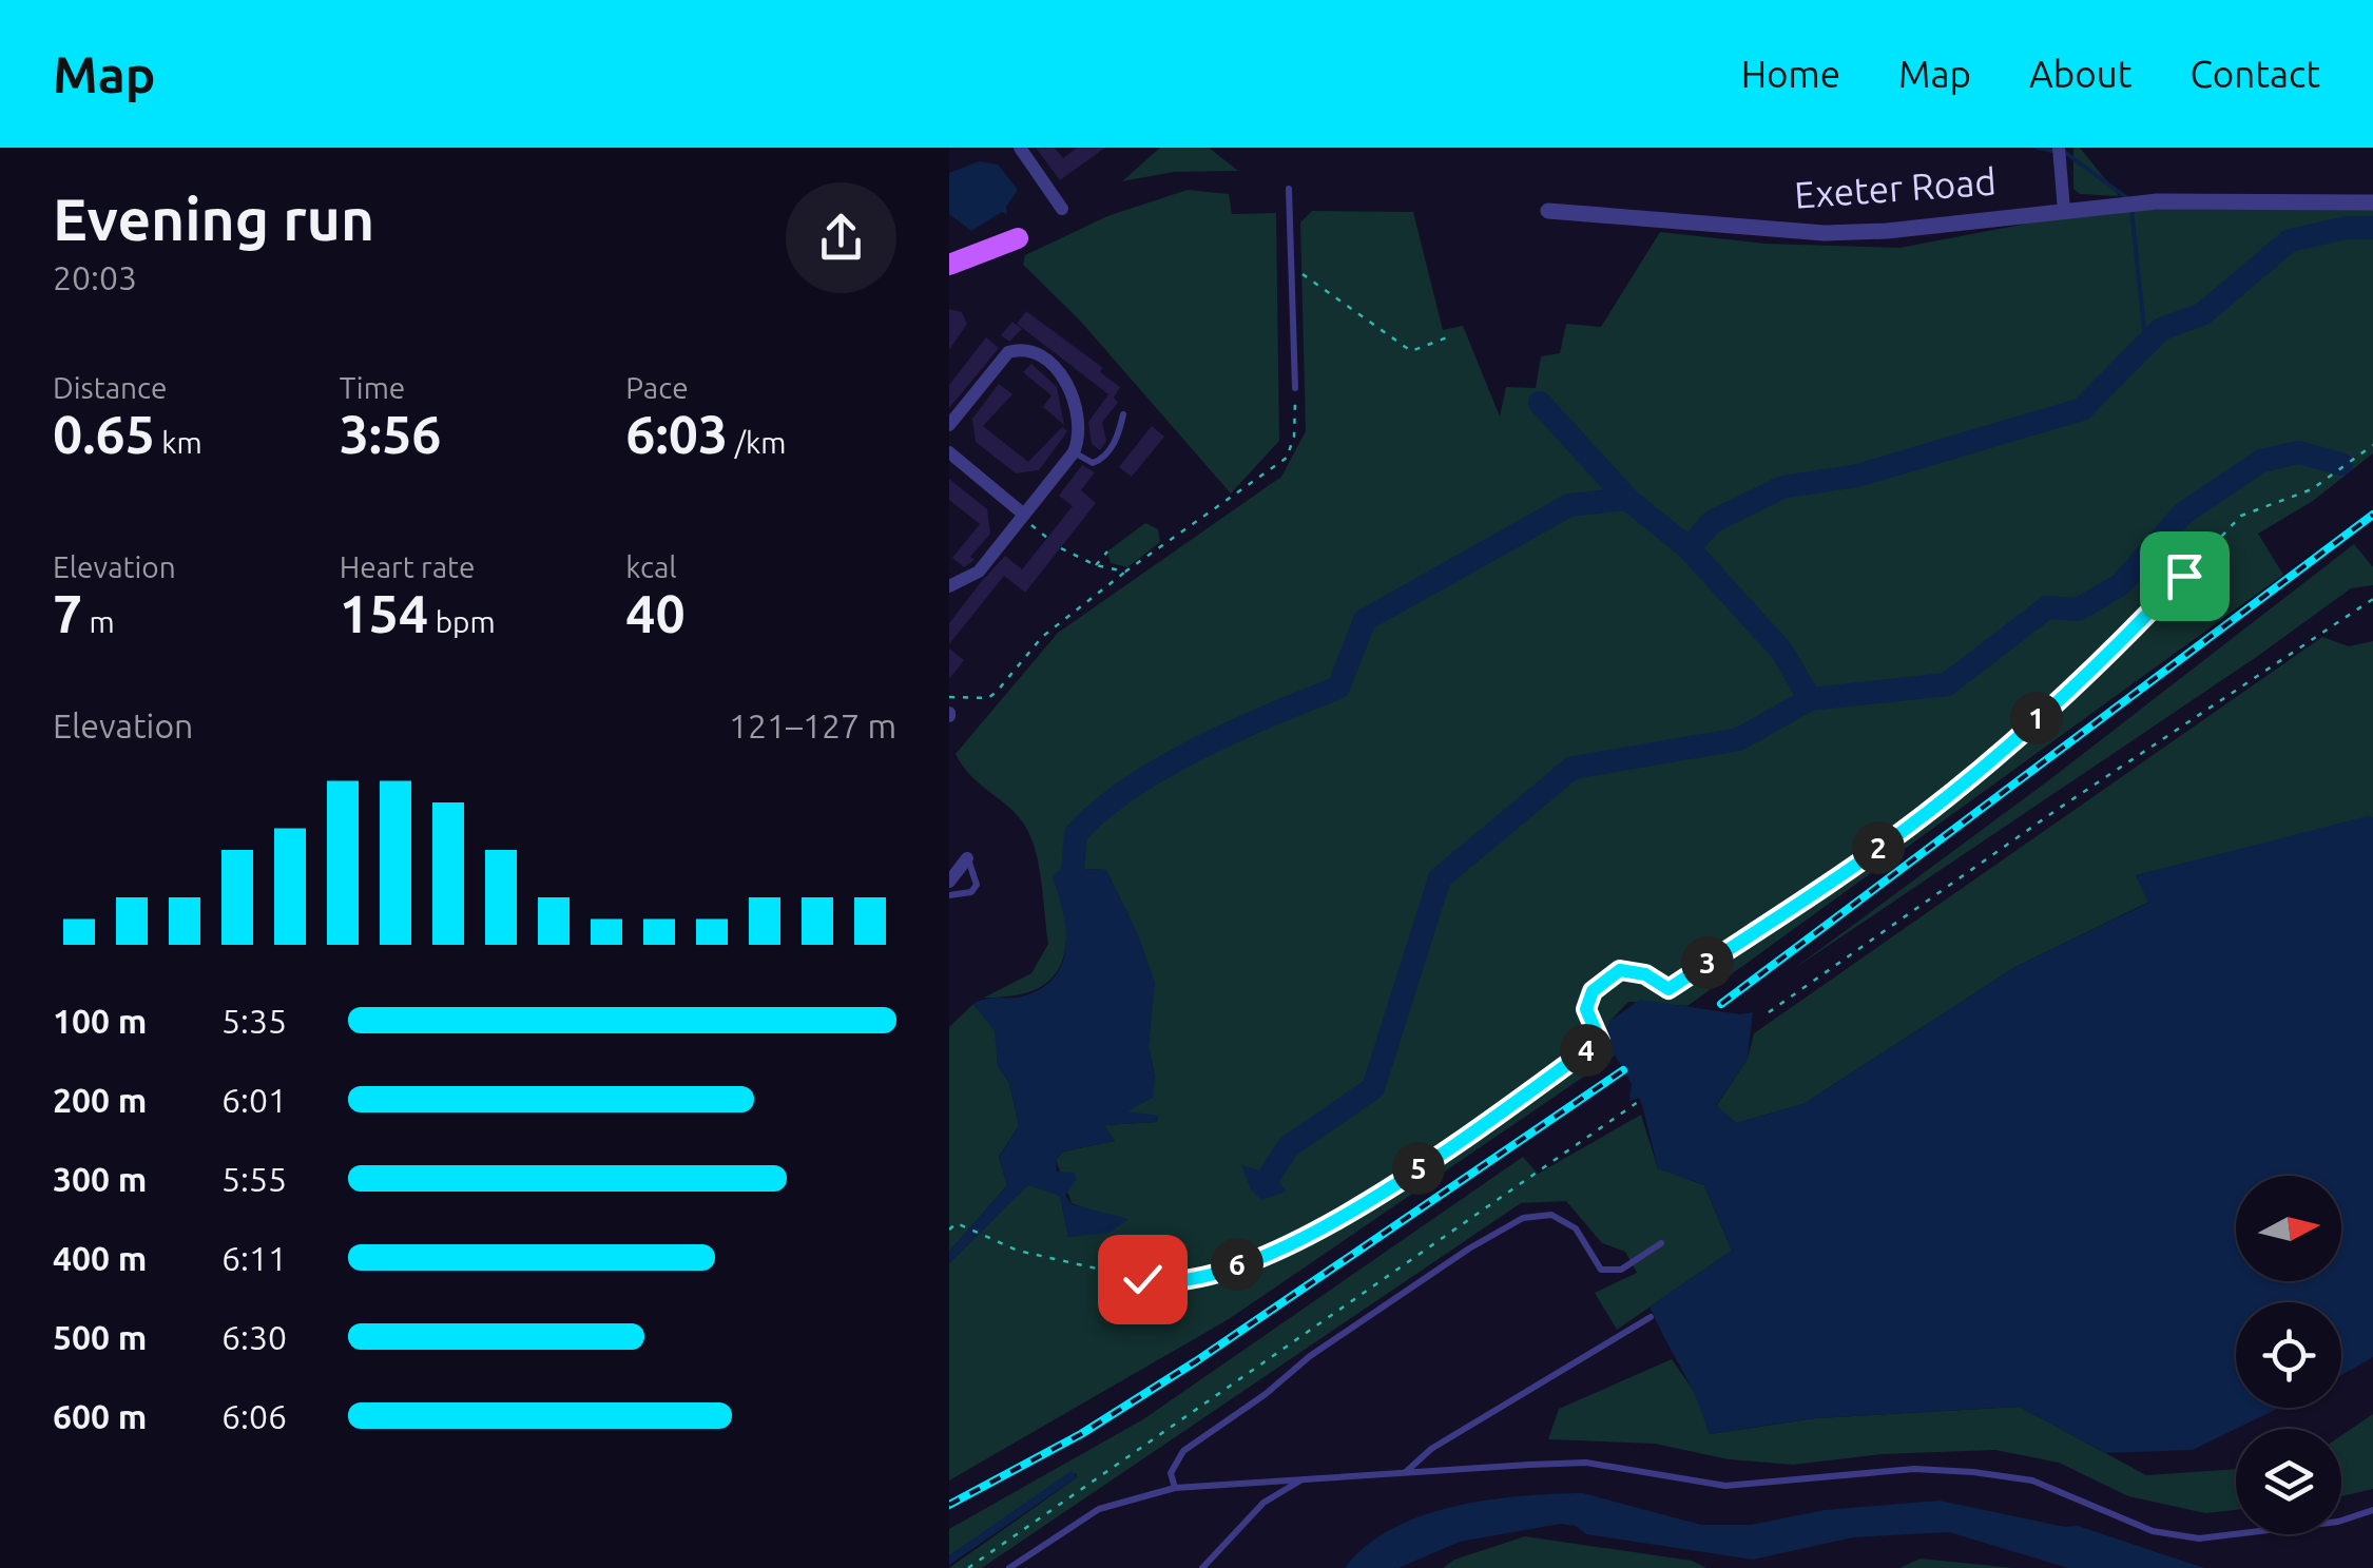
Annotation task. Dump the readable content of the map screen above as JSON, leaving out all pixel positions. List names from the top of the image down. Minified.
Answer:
{"streets":{"street":["Exeter Road"]},"north":"right","page":{"header":"Map","nav":["Home","Map","About","Contact"],"heading":["Evening run","20:03"],"stats":[["Distance","0.65 km"],["Time","3:56"],["Pace","6:03 /km"],["Elevation","7 m"],["Heart rate","154 bpm"],["kcal","40"]],"chart":["Elevation","121–127 m"],"pins":["1","2","3","4","5","6"],"list":[{"name":"100 m","note":"5:35"},{"name":"200 m","note":"6:01"},{"name":"300 m","note":"5:55"},{"name":"400 m","note":"6:11"},{"name":"500 m","note":"6:30"},{"name":"600 m","note":"6:06"}]}}
